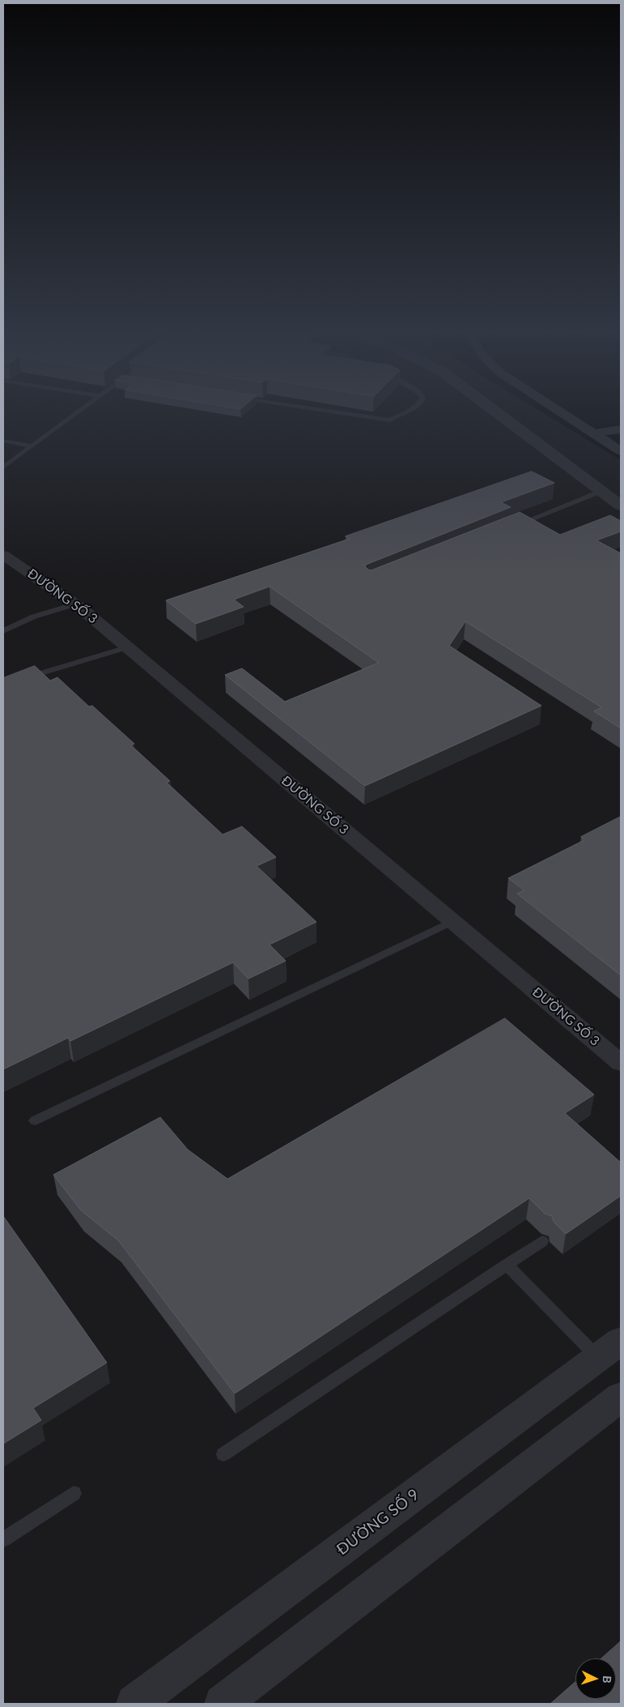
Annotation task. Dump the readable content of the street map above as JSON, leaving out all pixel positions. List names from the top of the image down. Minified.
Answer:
{"streets":{"street":["ĐƯỜNG SỐ 3","ĐƯỜNG SỐ 9"]},"north":"right"}
